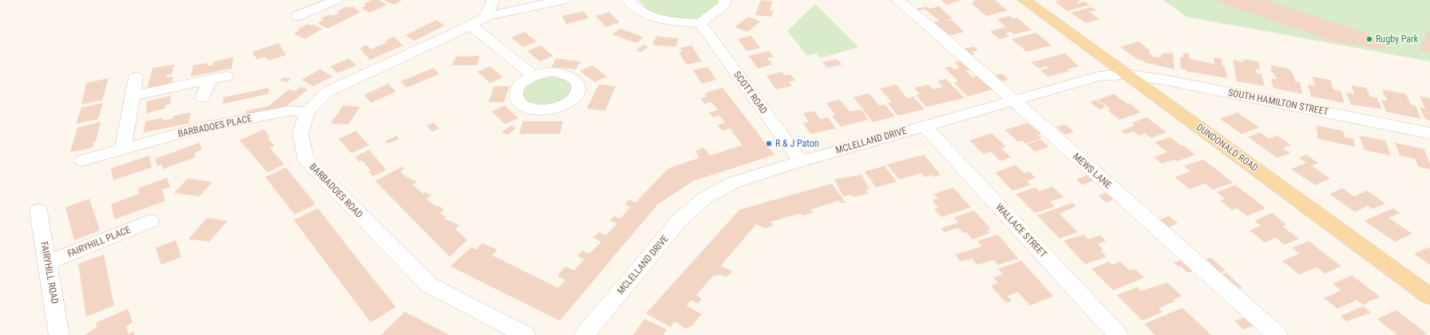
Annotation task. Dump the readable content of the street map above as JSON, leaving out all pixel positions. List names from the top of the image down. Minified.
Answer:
{"streets":{"main road":["DUNDONALD ROAD"],"street":["SCOTT ROAD","SOUTH HAMILTON STREET","BARBADOES PLACE","MCLELLAND DRIVE","MEWS LANE","BARBADOES ROAD","WALLACE STREET","FAIRYHILL PLACE","FAIRYHILL ROAD"]},"crossings":[["SCOTT ROAD","MCLELLAND DRIVE"],["SOUTH HAMILTON STREET","MCLELLAND DRIVE"],["SOUTH HAMILTON STREET","DUNDONALD ROAD"],["BARBADOES PLACE","BARBADOES ROAD"],["MCLELLAND DRIVE","DUNDONALD ROAD"],["MCLELLAND DRIVE","MEWS LANE"],["MCLELLAND DRIVE","WALLACE STREET"],["FAIRYHILL PLACE","FAIRYHILL ROAD"]],"places":["Rugby Park","R & J Paton"]}
